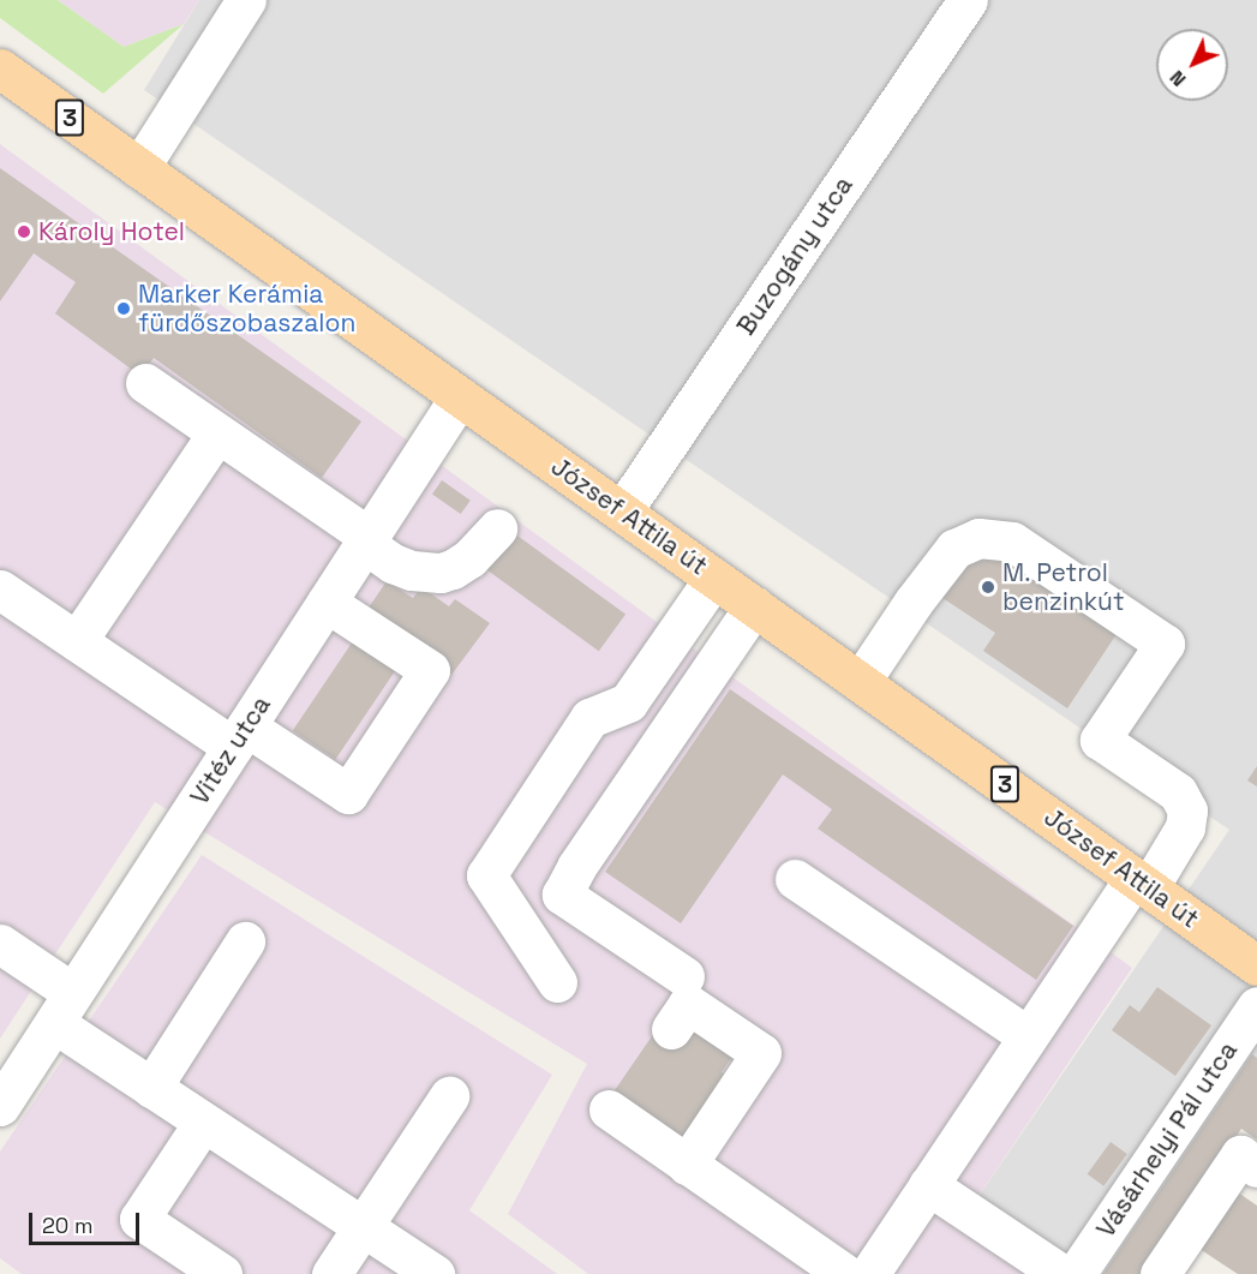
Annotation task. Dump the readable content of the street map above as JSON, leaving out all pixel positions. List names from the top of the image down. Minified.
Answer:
{"streets":{"main road":["3","József Attila út"],"street":["Buzogány utca","Vitéz utca","Vásárhelyi Pál utca"]},"crossings":[["Buzogány utca","József Attila út"],["József Attila út","Vitéz utca"]],"places":["Károly Hotel","Marker Kerámia fürdőszobaszalon","M. Petrol benzinkút"],"scale_bar":"20 m","north":"bottom left"}
